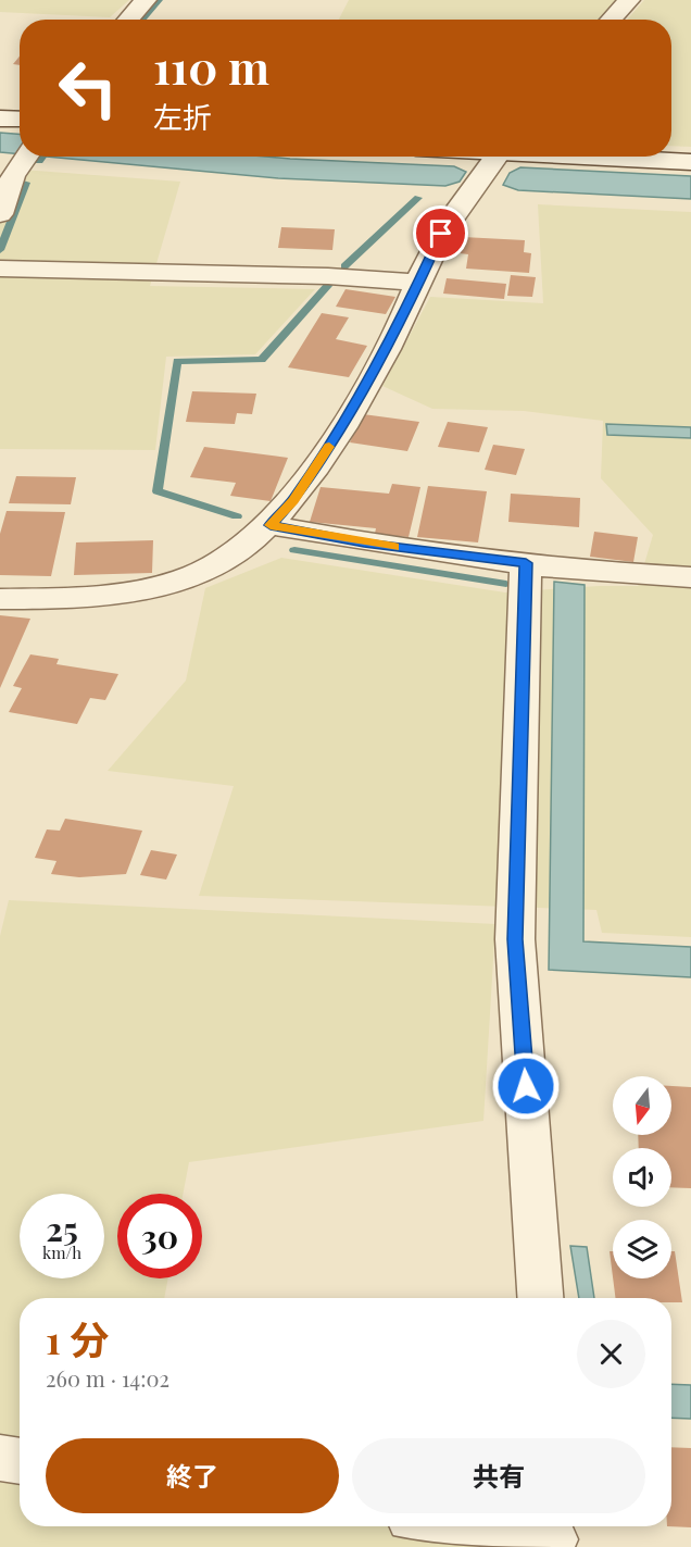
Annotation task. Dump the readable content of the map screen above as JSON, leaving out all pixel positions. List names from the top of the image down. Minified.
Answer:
{"north":"bottom","page":{"turn":["110 m","左折"],"speed":"25 km/h","limit":"30","heading":["1 分","260 m · 14:02"],"buttons":["終了","共有"]}}
